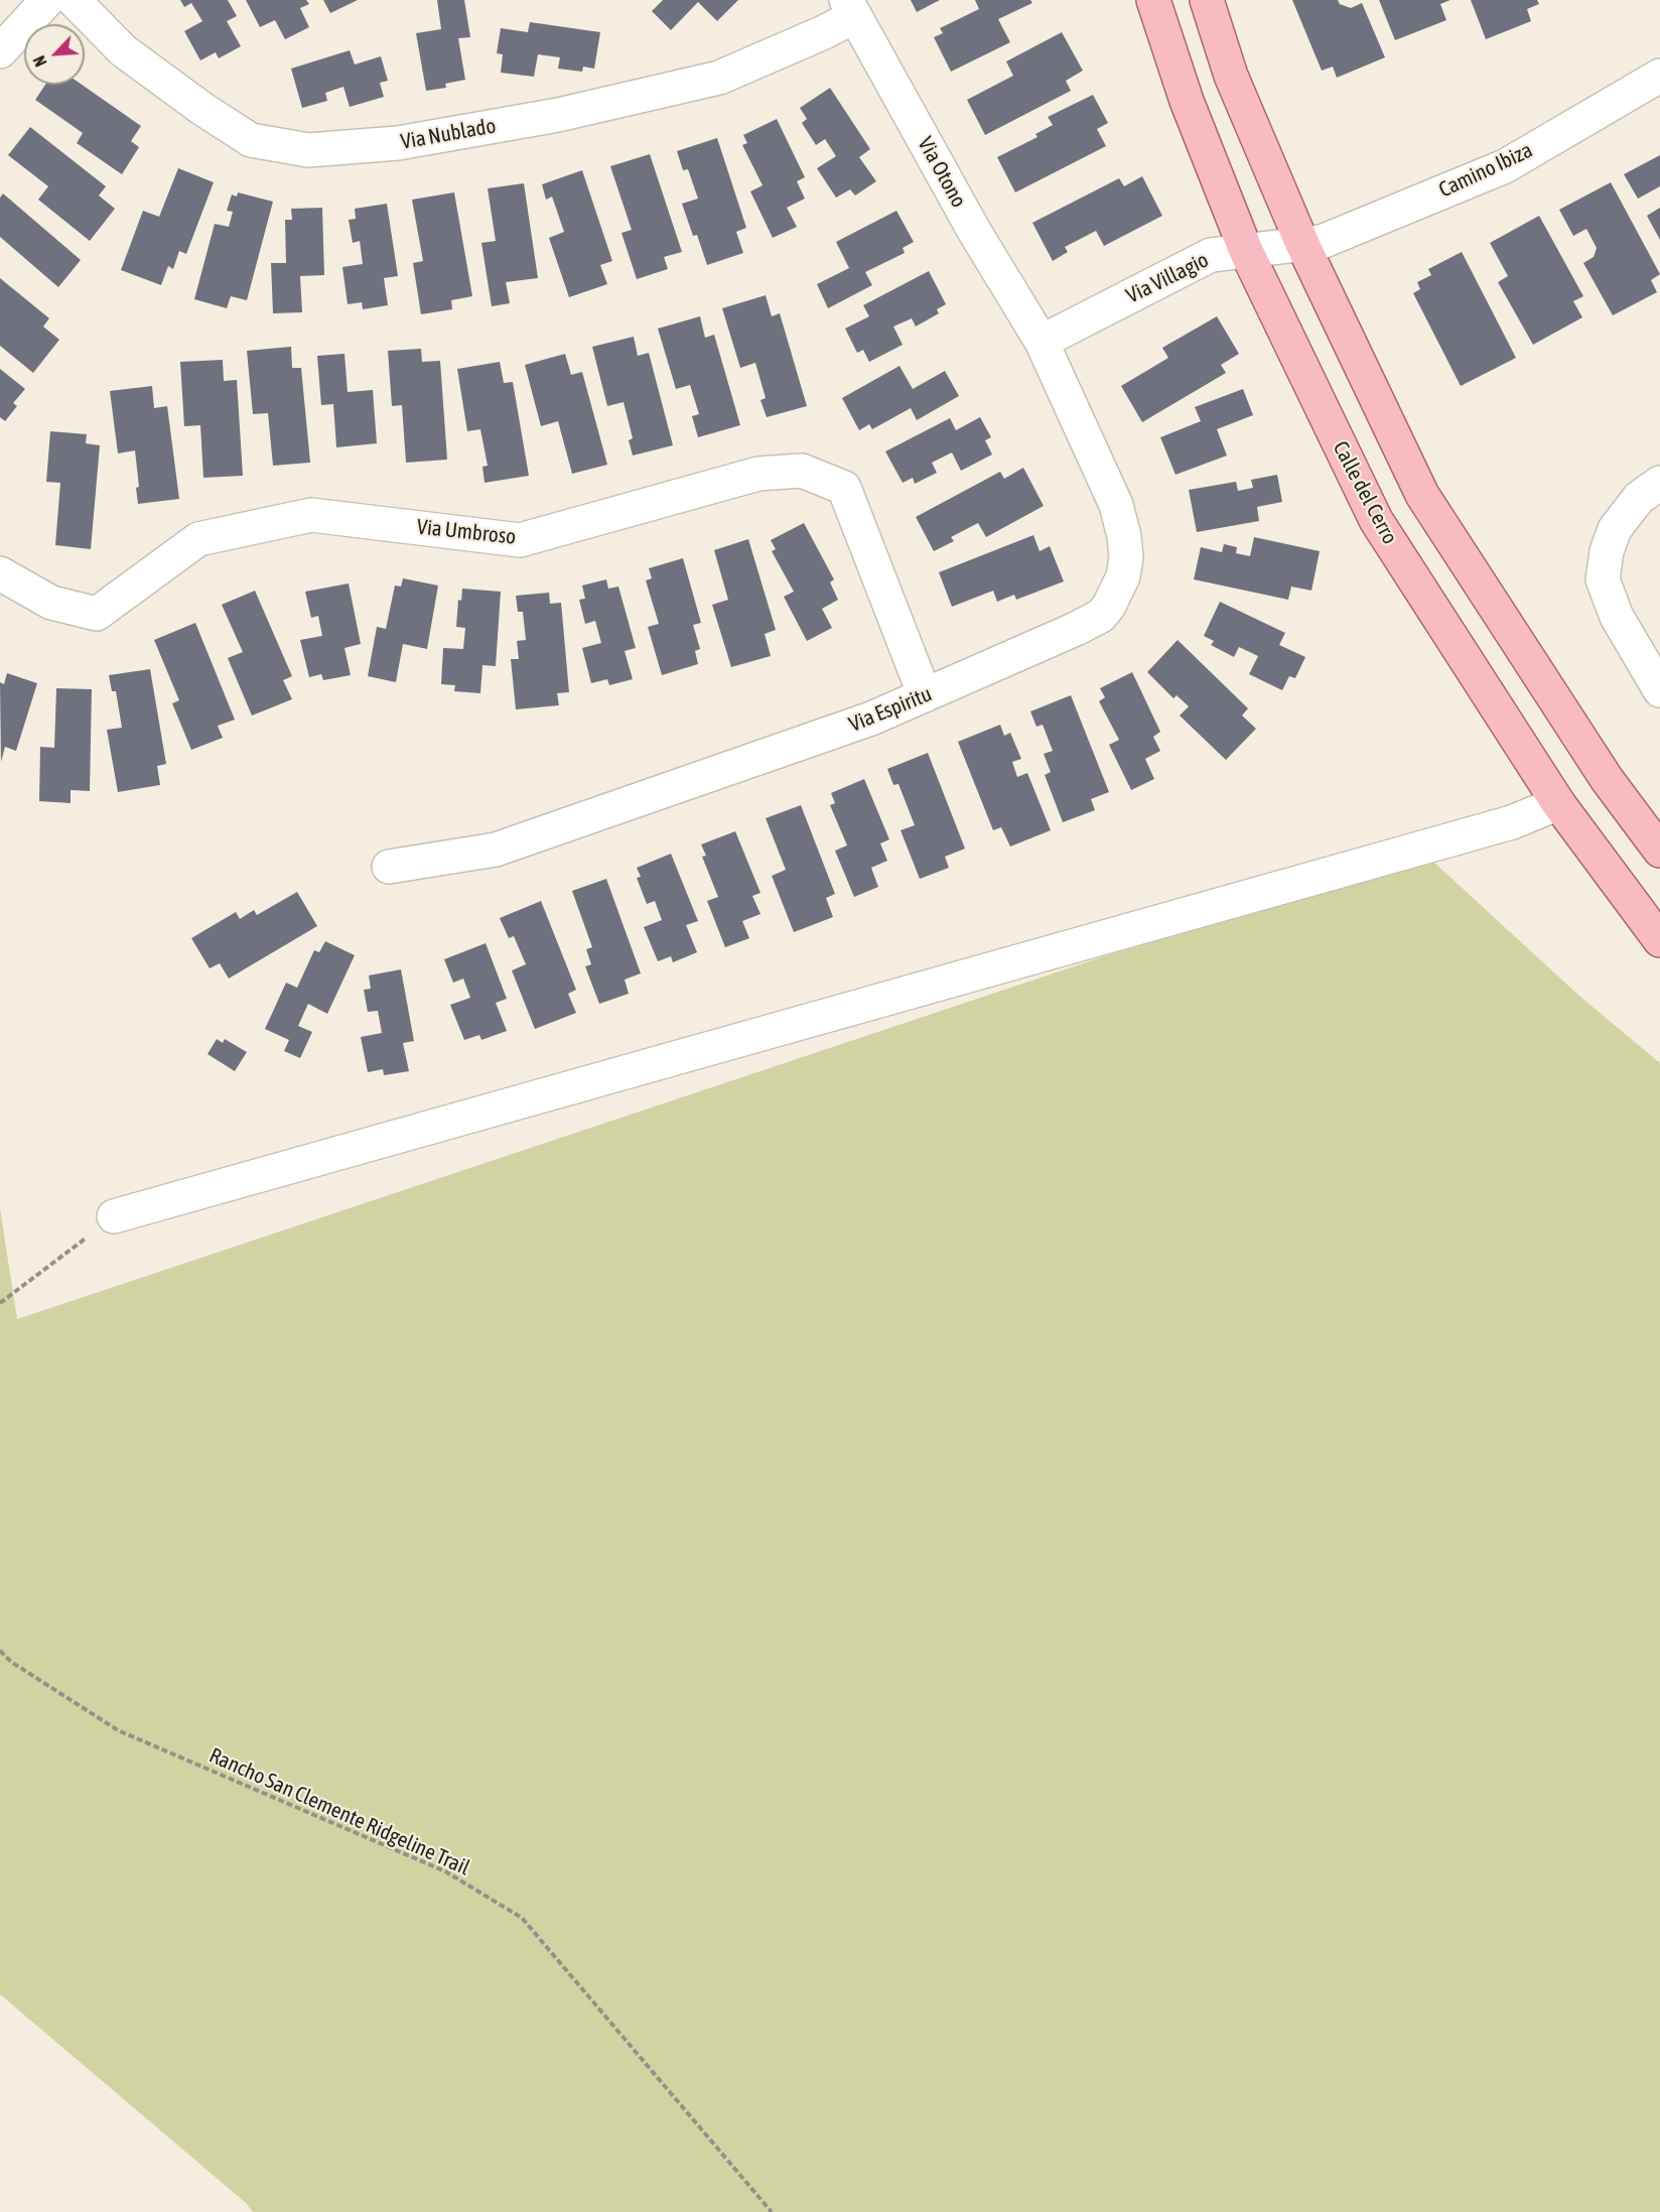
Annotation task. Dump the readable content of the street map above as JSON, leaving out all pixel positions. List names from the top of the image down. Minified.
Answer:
{"streets":{"main road":["Calle del Cerro"],"street":["Via Nublado","Camino Ibiza","Via Otono","Via Villagio","Via Umbroso","Via Espiritu"],"path":["Rancho San Clemente Ridgeline Trail"]},"crossings":[["Via Nublado","Via Otono"],["Camino Ibiza","Via Villagio"],["Via Otono","Via Villagio"],["Via Otono","Via Espiritu"],["Via Villagio","Calle del Cerro"],["Via Villagio","Via Espiritu"],["Via Umbroso","Via Espiritu"]],"north":"bottom left"}
